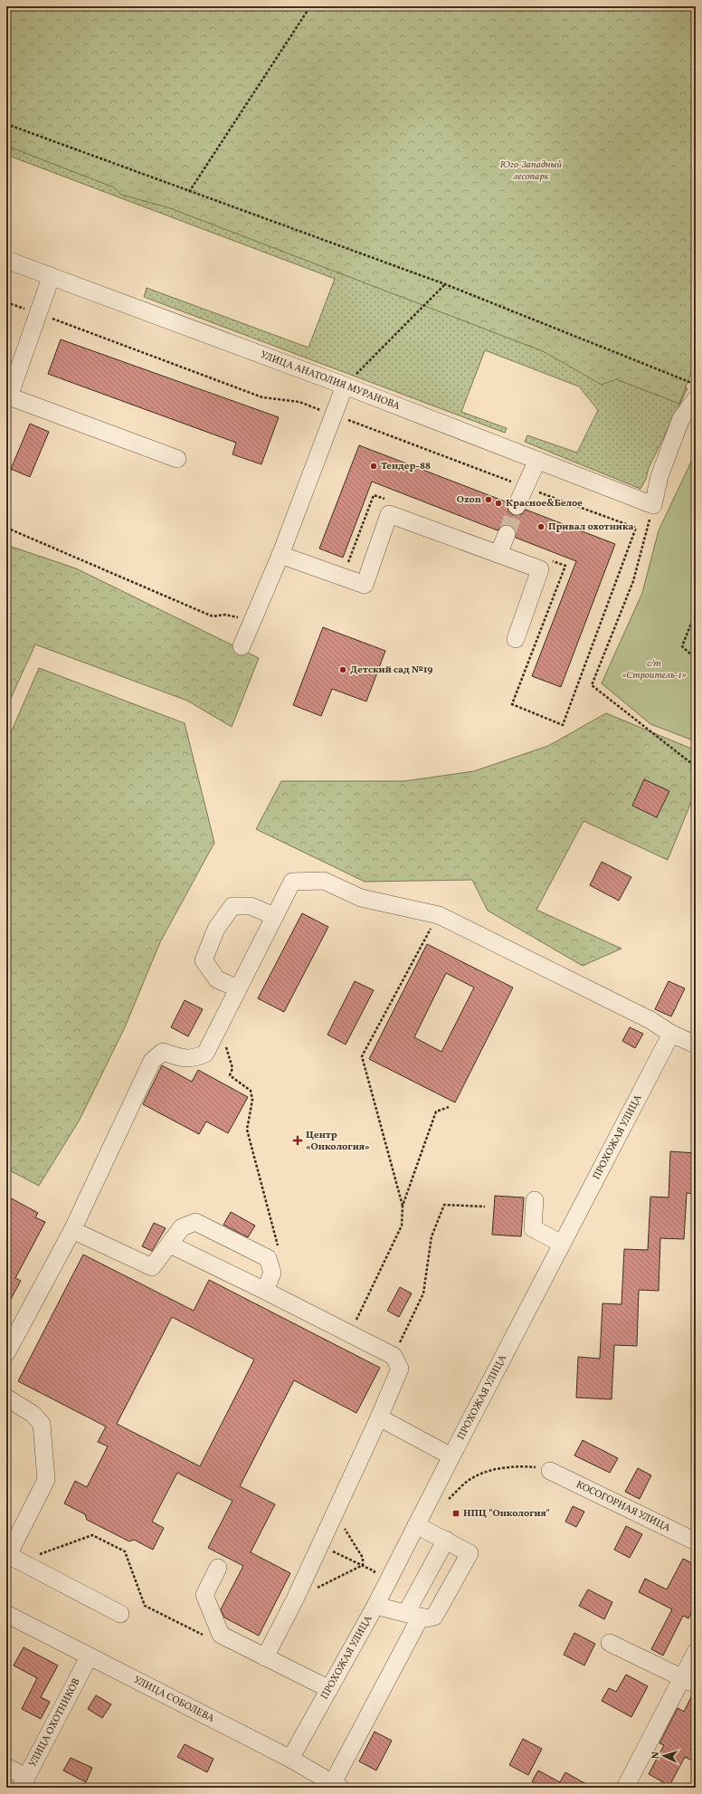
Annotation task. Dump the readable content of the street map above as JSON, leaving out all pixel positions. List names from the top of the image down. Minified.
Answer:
{"streets":{"street":["УЛИЦА АНАТОЛИЯ МУРАНОВА","ПРОХОЖАЯ УЛИЦА","КОСОГОРНАЯ УЛИЦА","УЛИЦА СОБОЛЕВА","УЛИЦА ОХОТНИКОВ"]},"crossings":[["ПРОХОЖАЯ УЛИЦА","УЛИЦА СОБОЛЕВА"],["УЛИЦА СОБОЛЕВА","УЛИЦА ОХОТНИКОВ"]],"parks":["Юго-Западный лесопарк","с/т «Строитель-1»"],"places":{"other":["Тендер-88","Ozon","Красное&Белое","Привал охотника","Детский сад №19"],"health":["Центр «Онкология»"],"transit":["НПЦ \"Онкология\""]},"north":"left"}
